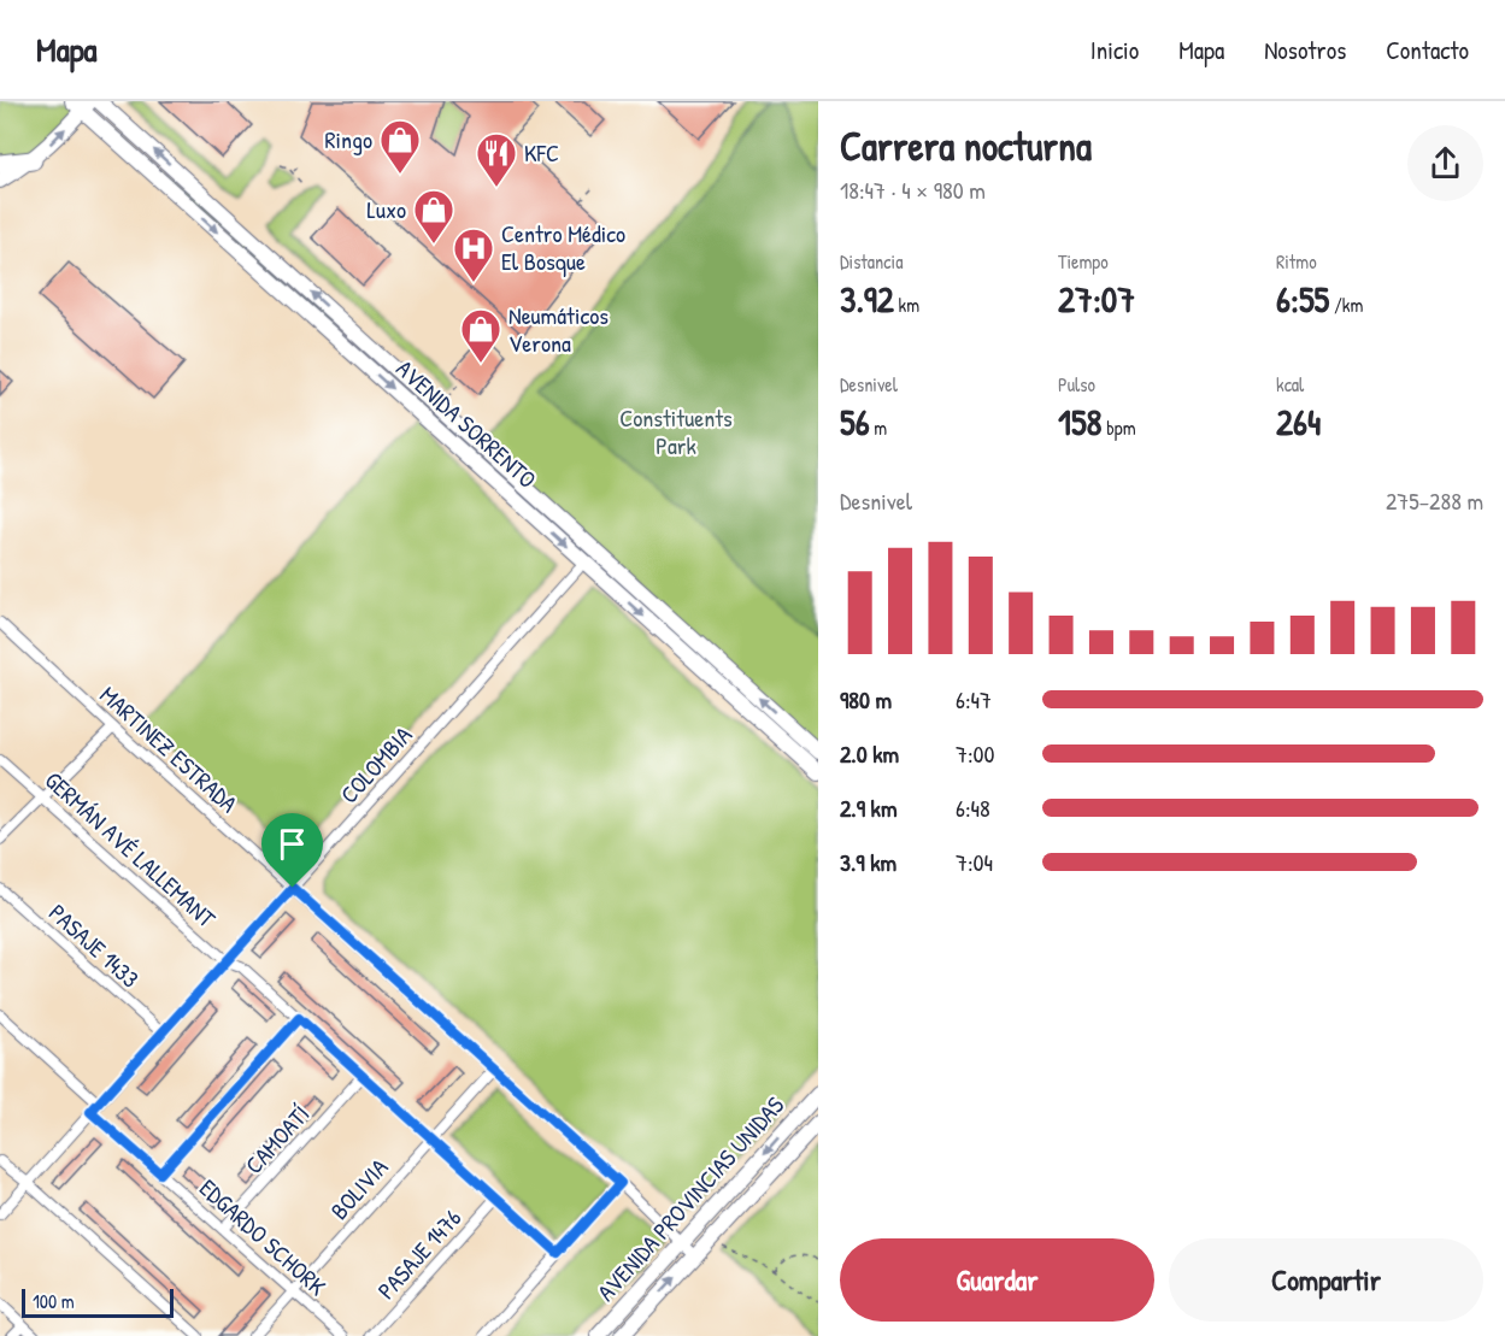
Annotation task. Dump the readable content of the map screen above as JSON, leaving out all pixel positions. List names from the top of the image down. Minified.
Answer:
{"streets":{"main road":["AVENIDA SORRENTO","AVENIDA PROVINCIAS UNIDAS"],"street":["MARTINEZ ESTRADA","COLOMBIA","GERMÁN AVÉ LALLEMANT","PASAJE 1433","CAMOATÍ","BOLIVIA","EDGARDO SCHORK","PASAJE 1476"]},"crossings":[["MARTINEZ ESTRADA","COLOMBIA"],["MARTINEZ ESTRADA","BOLIVIA"],["MARTINEZ ESTRADA","AVENIDA PROVINCIAS UNIDAS"],["COLOMBIA","GERMÁN AVÉ LALLEMANT"],["COLOMBIA","PASAJE 1433"],["COLOMBIA","EDGARDO SCHORK"],["GERMÁN AVÉ LALLEMANT","CAMOATÍ"],["GERMÁN AVÉ LALLEMANT","BOLIVIA"],["GERMÁN AVÉ LALLEMANT","PASAJE 1476"],["CAMOATÍ","EDGARDO SCHORK"],["BOLIVIA","EDGARDO SCHORK"]],"parks":["Constituents Park"],"places":{"shop":["Ringo","Luxo","Neumáticos Verona"],"restaurant":["KFC"],"hospital":["Centro Médico El Bosque"]},"scale_bar":"100 m","page":{"header":"Mapa","nav":["Inicio","Mapa","Nosotros","Contacto"],"heading":["Carrera nocturna","18:47 · 4 × 980 m"],"stats":[["Distancia","3.92 km"],["Tiempo","27:07"],["Ritmo","6:55 /km"],["Desnivel","56 m"],["Pulso","158 bpm"],["kcal","264"]],"chart":["Desnivel","275–288 m"],"list":[{"name":"980 m","note":"6:47"},{"name":"2.0 km","note":"7:00"},{"name":"2.9 km","note":"6:48"},{"name":"3.9 km","note":"7:04"}],"buttons":["Guardar","Compartir"],"scale":"100 m"}}
